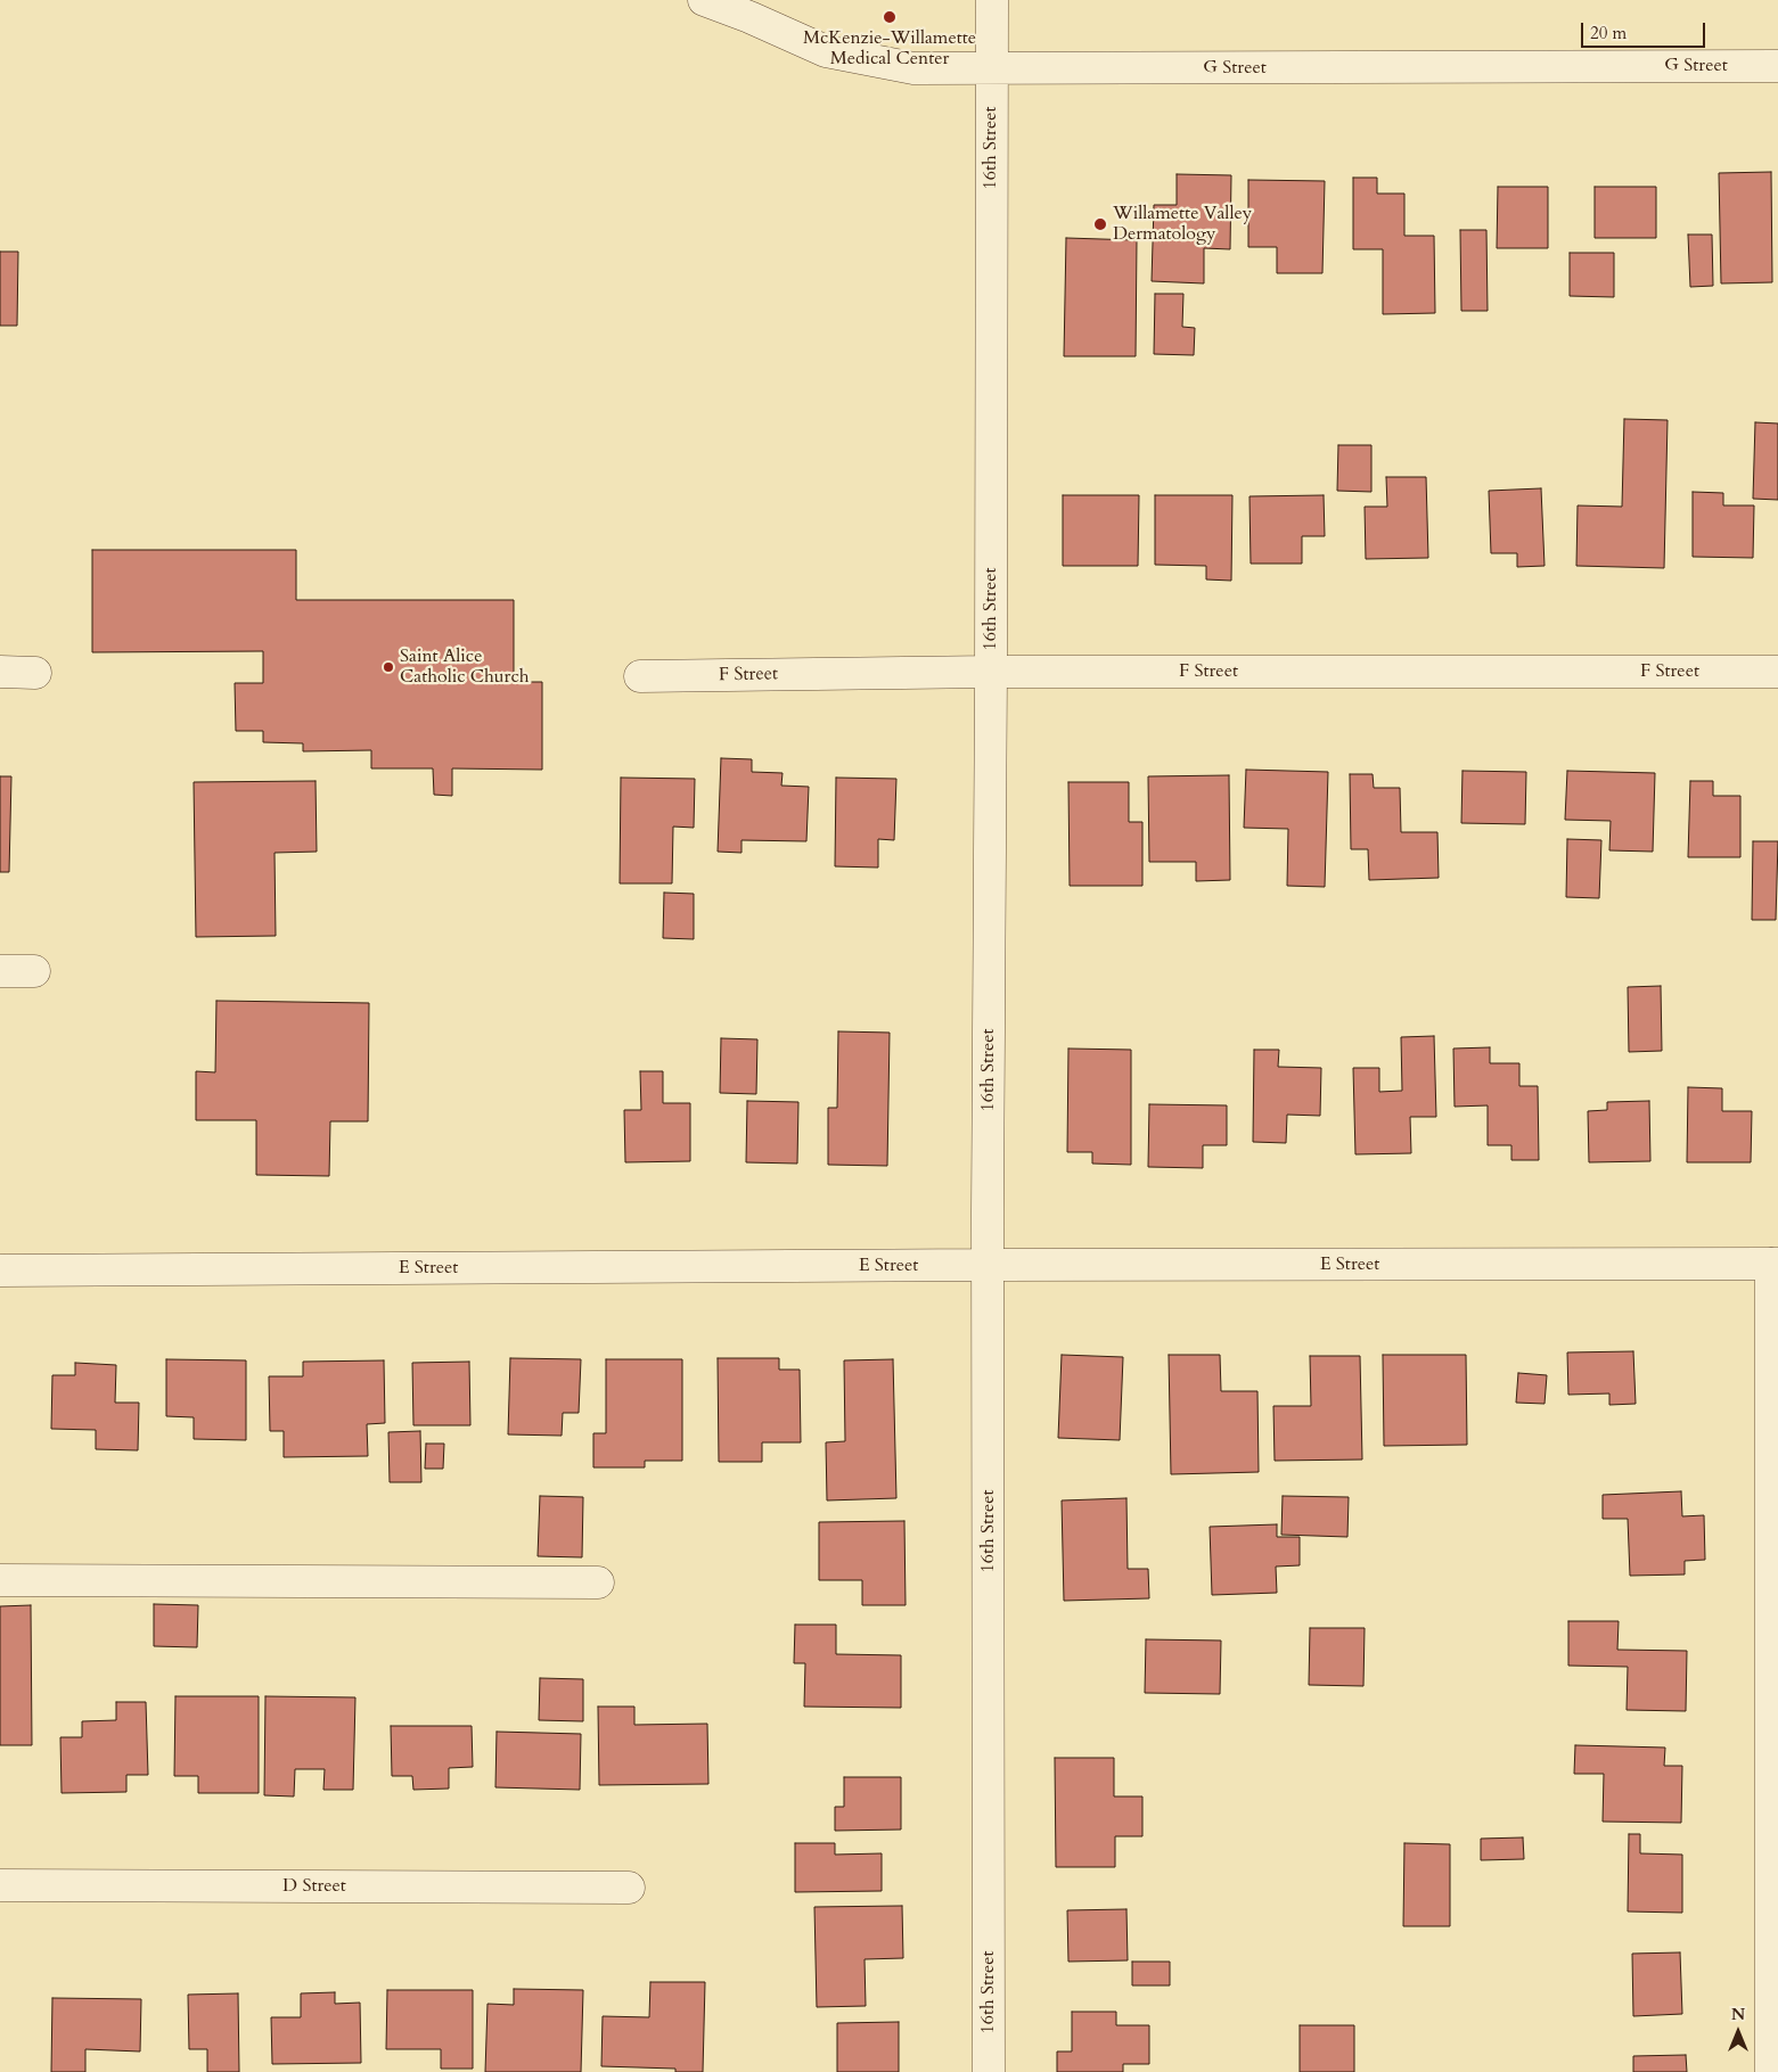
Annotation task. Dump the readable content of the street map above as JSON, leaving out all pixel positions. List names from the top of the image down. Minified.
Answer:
{"streets":{"street":["G Street","16th Street","F Street","E Street","D Street"]},"crossings":[["G Street","16th Street"],["16th Street","F Street"],["16th Street","E Street"]],"places":["McKenzie-Willamette Medical Center","Willamette Valley Dermatology","Saint Alice Catholic Church"],"scale_bar":"20 m","north":"top"}
